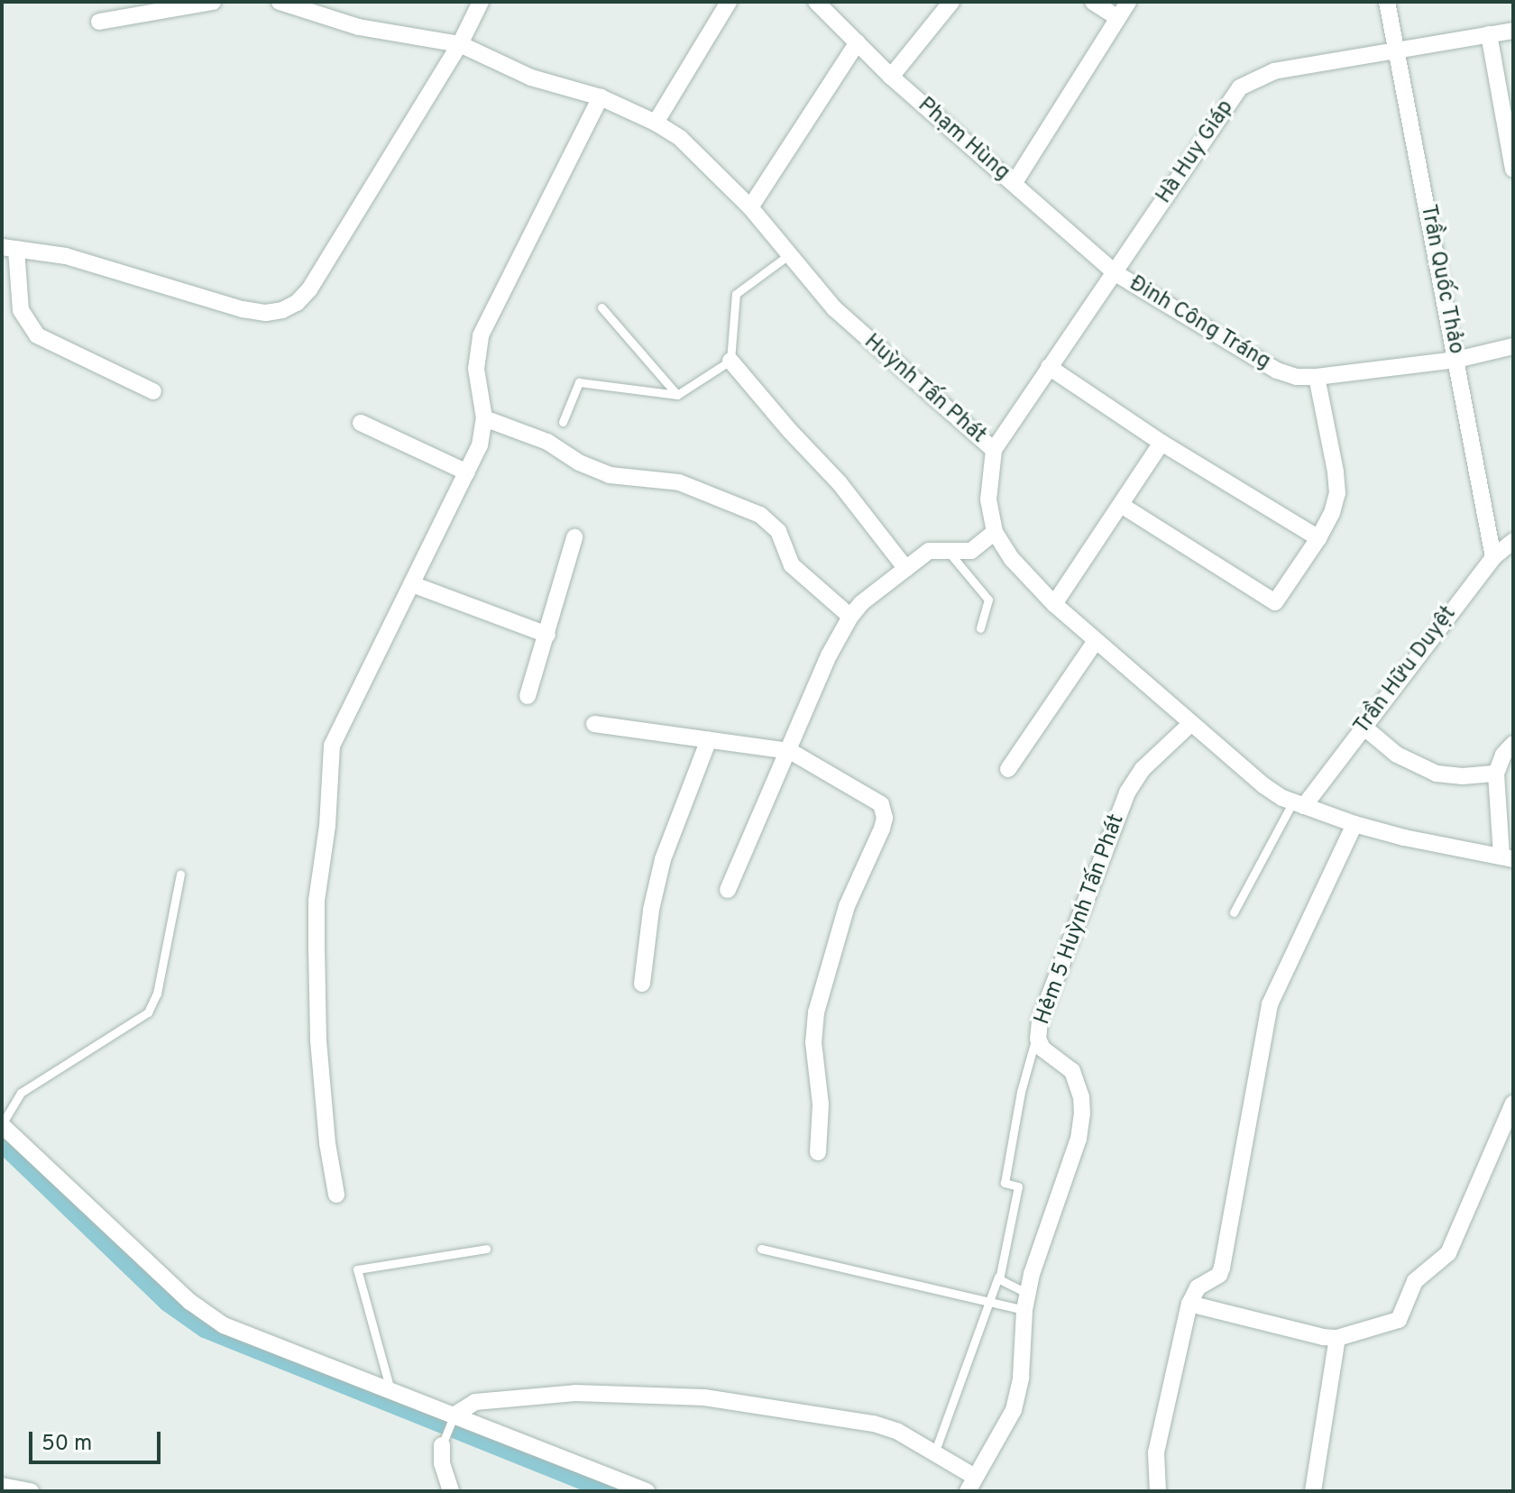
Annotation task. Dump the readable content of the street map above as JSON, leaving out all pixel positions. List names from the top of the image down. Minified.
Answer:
{"streets":{"street":["Phạm Hùng","Hà Huy Giáp","Trần Quốc Thảo","Đinh Công Tráng","Huỳnh Tấn Phát","Trần Hữu Duyệt","Hẻm 5 Huỳnh Tấn Phát"]},"crossings":[["Phạm Hùng","Hà Huy Giáp"],["Phạm Hùng","Đinh Công Tráng"],["Hà Huy Giáp","Trần Quốc Thảo"],["Hà Huy Giáp","Đinh Công Tráng"],["Hà Huy Giáp","Huỳnh Tấn Phát"],["Trần Quốc Thảo","Đinh Công Tráng"],["Trần Quốc Thảo","Trần Hữu Duyệt"],["Huỳnh Tấn Phát","Trần Hữu Duyệt"],["Huỳnh Tấn Phát","Hẻm 5 Huỳnh Tấn Phát"]],"scale_bar":"50 m"}
